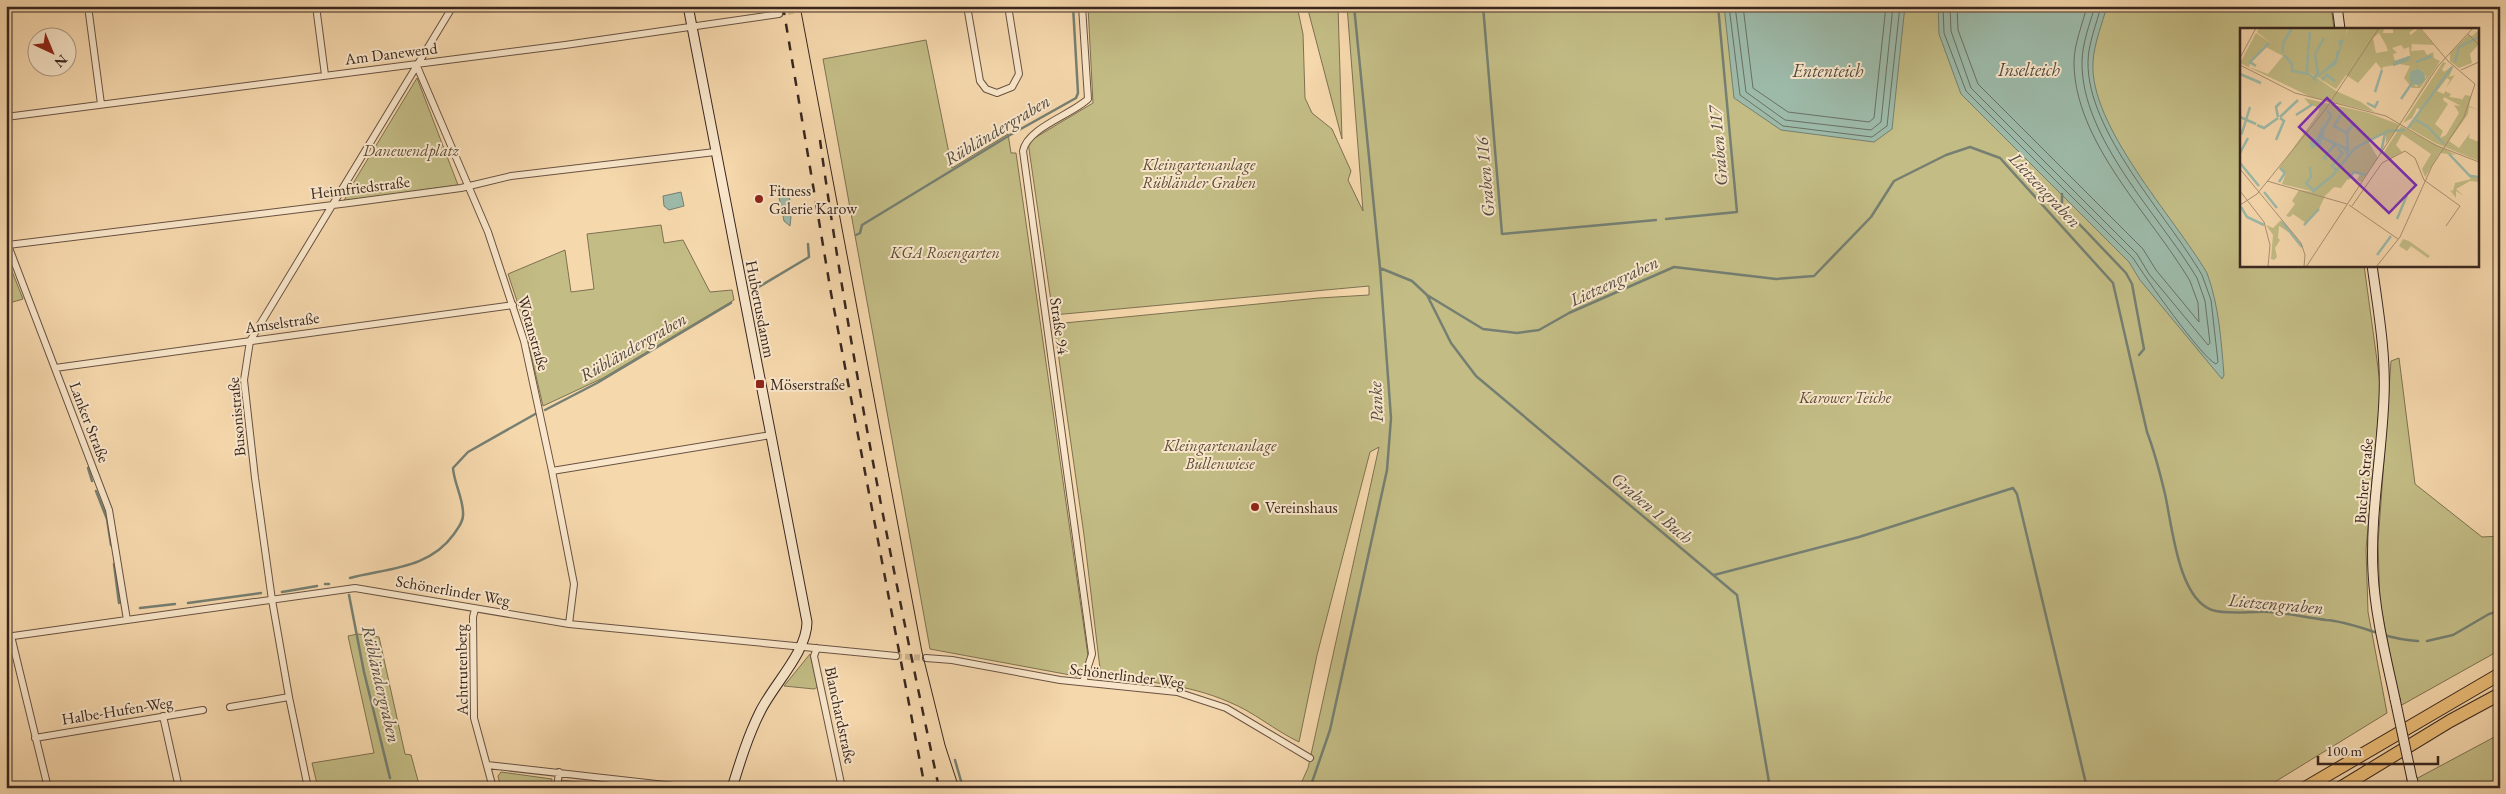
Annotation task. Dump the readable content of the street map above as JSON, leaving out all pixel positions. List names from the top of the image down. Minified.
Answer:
{"streets":{"street":["Am Danewend","Heimfriedstraße","Hubertusdamm","Amselstraße","Straße 94","Wotanstraße","Busonistraße","Lanker Straße","Bucher Straße","Schönerlinder Weg","Achtrutenberg","Halbe-Hufen-Weg","Blanchardstraße"]},"crossings":[["Am Danewend","Hubertusdamm"],["Am Danewend","Wotanstraße"],["Am Danewend","Busonistraße"],["Heimfriedstraße","Hubertusdamm"],["Heimfriedstraße","Wotanstraße"],["Heimfriedstraße","Busonistraße"],["Heimfriedstraße","Lanker Straße"],["Hubertusdamm","Schönerlinder Weg"],["Amselstraße","Wotanstraße"],["Amselstraße","Busonistraße"],["Amselstraße","Lanker Straße"],["Straße 94","Schönerlinder Weg"],["Wotanstraße","Busonistraße"],["Wotanstraße","Schönerlinder Weg"],["Busonistraße","Schönerlinder Weg"],["Lanker Straße","Schönerlinder Weg"],["Schönerlinder Weg","Achtrutenberg"],["Schönerlinder Weg","Blanchardstraße"]],"water":["Inselteich","Ententeich","Rübländergraben","Graben 117","Graben 116","Lietzengraben","Panke","Graben 1 Buch"],"parks":["Danewendplatz","Kleingartenanlage Rübländer Graben","KGA Rosengarten","Karower Teiche","Kleingartenanlage Bullenwiese"],"places":{"other":["Fitness Galerie Karow","Vereinshaus"],"transit":["Möserstraße"]},"scale_bar":"100 m","north":"bottom right"}
